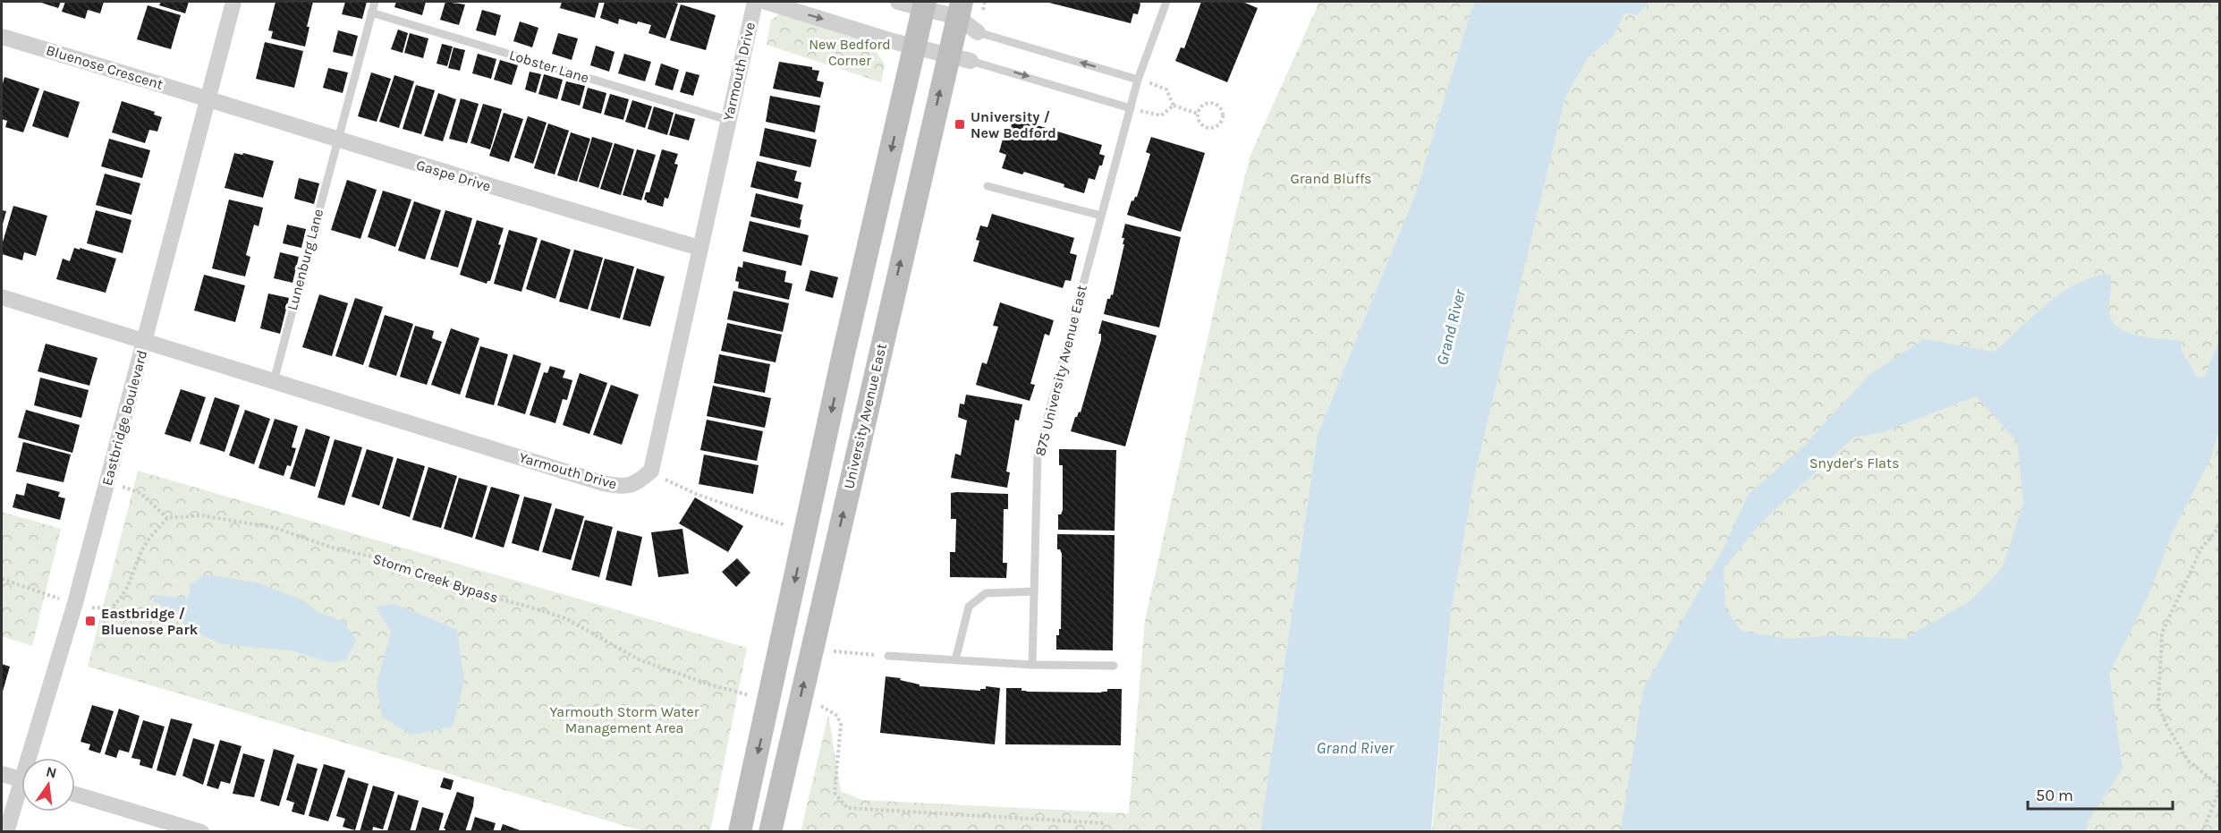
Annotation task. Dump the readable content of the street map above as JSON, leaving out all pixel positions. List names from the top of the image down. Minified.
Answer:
{"streets":{"main road":["University Avenue East"],"street":["Bluenose Crescent","Yarmouth Drive","Gaspe Drive","Eastbridge Boulevard"],"lane":["Lobster Lane","Lunenburg Lane","875 University Avenue East"],"path":["Storm Creek Bypass"]},"crossings":[["Lobster Lane","Yarmouth Drive"],["Lobster Lane","Lunenburg Lane"],["Bluenose Crescent","Gaspe Drive"],["Bluenose Crescent","Eastbridge Boulevard"],["Yarmouth Drive","Gaspe Drive"],["Yarmouth Drive","Lunenburg Lane"],["Yarmouth Drive","Eastbridge Boulevard"],["Gaspe Drive","Lunenburg Lane"],["Gaspe Drive","Eastbridge Boulevard"]],"water":["Grand River"],"parks":["New Bedford Corner","Grand Bluffs","Snyder's Flats","Yarmouth Storm Water Management Area"],"places":{"transit":["University / New Bedford","Eastbridge / Bluenose Park"]},"scale_bar":"50 m","north":"top"}
